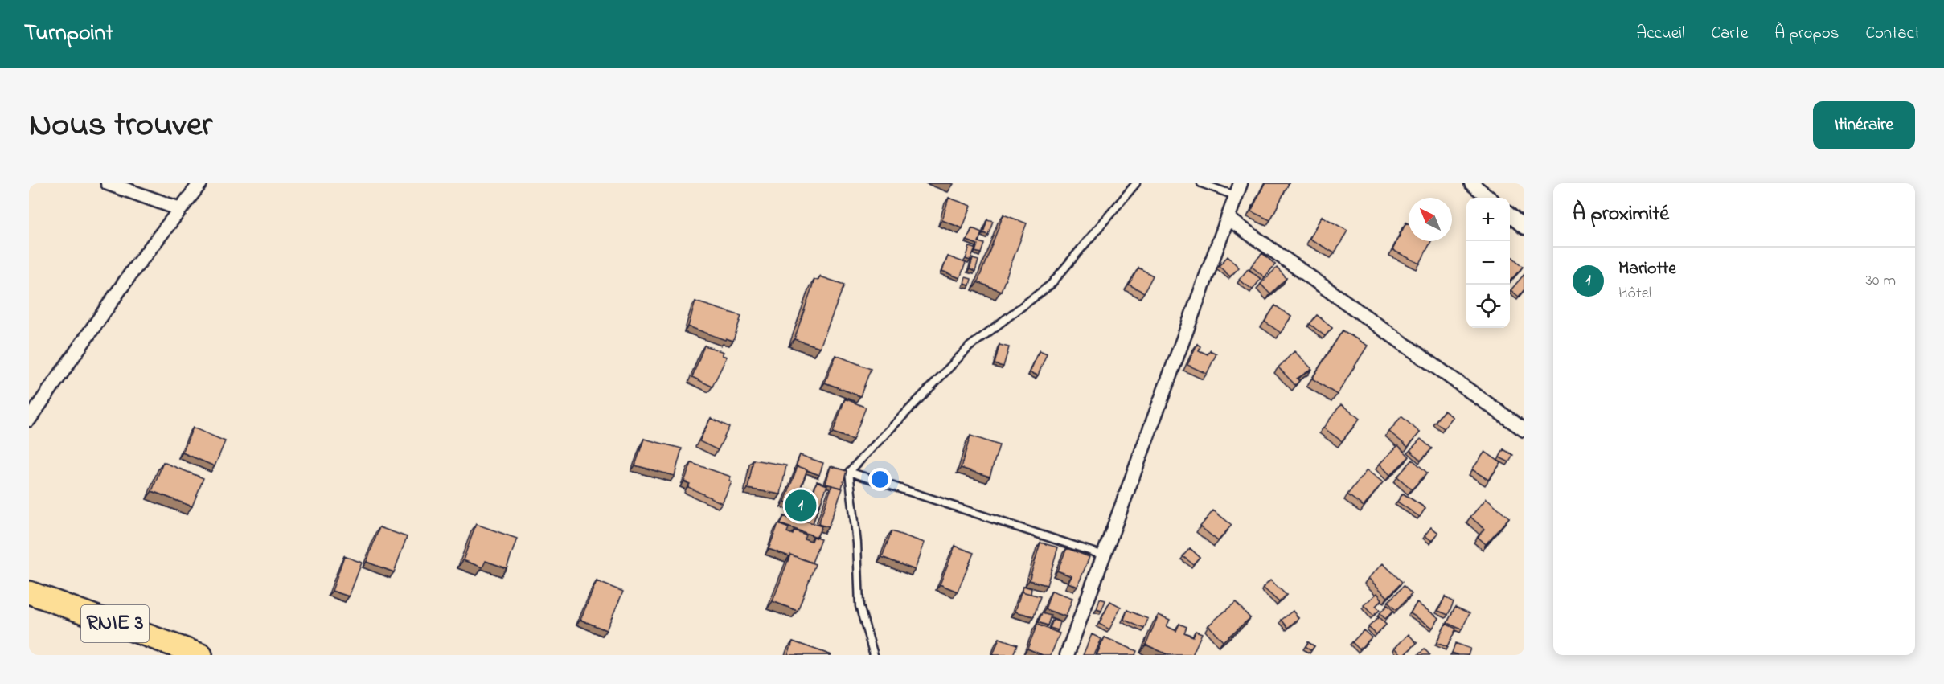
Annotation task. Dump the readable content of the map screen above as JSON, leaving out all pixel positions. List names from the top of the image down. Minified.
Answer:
{"streets":{"highway":["RNIE 3"]},"north":"top left","page":{"header":"Turnpoint","nav":["Accueil","Carte","À propos","Contact"],"title":"Nous trouver","buttons":"Itinéraire","heading":"À proximité","map_buttons":["+","−"],"list":[{"mark":"1","name":"Mariotte","note":"Hôtel","value":"30 m"}],"pins":"1"}}
